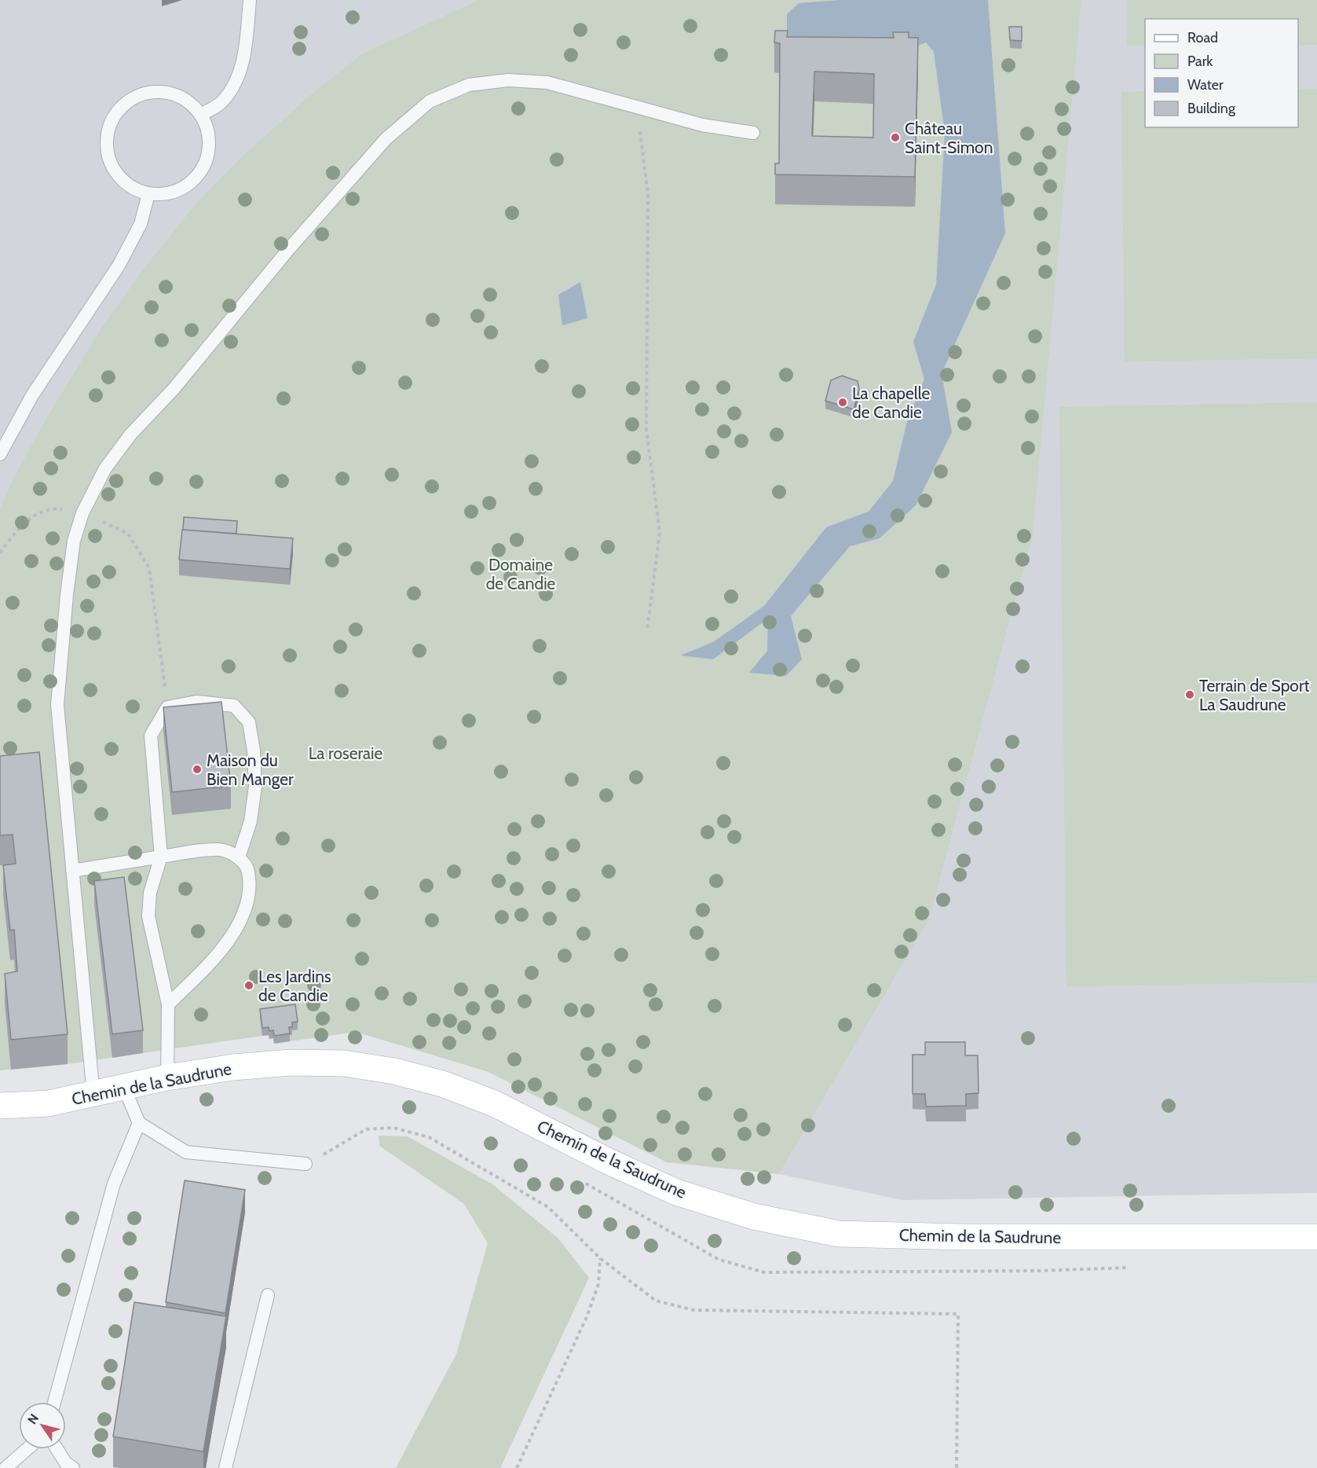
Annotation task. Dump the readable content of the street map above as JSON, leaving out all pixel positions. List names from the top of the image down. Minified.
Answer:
{"streets":{"street":["Chemin de la Saudrune"]},"parks":["Domaine de Candie","La roseraie"],"places":["Château Saint-Simon","La chapelle de Candie","Terrain de Sport La Saudrune","Maison du Bien Manger","Les Jardins de Candie"],"legend":["Road","Park","Water","Building"],"north":"top left"}
